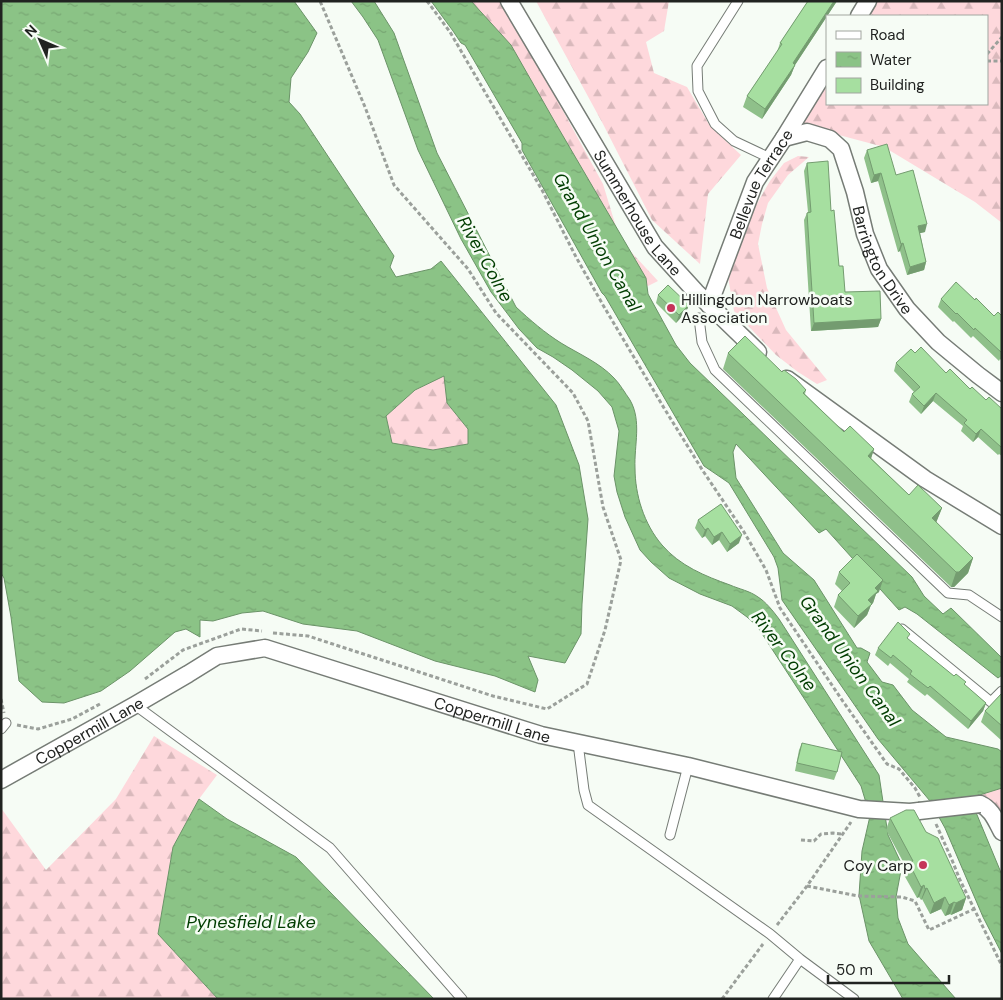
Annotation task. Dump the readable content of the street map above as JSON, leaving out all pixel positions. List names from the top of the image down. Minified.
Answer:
{"streets":{"street":["Bellevue Terrace","Summerhouse Lane","Barrington Drive","Coppermill Lane"]},"crossings":[["Bellevue Terrace","Summerhouse Lane"],["Bellevue Terrace","Barrington Drive"]],"water":["Grand Union Canal","River Colne","Pynesfield Lake"],"places":["Hillingdon Narrowboats Association","Coy Carp"],"legend":["Road","Water","Building"],"scale_bar":"50 m","north":"top left"}
